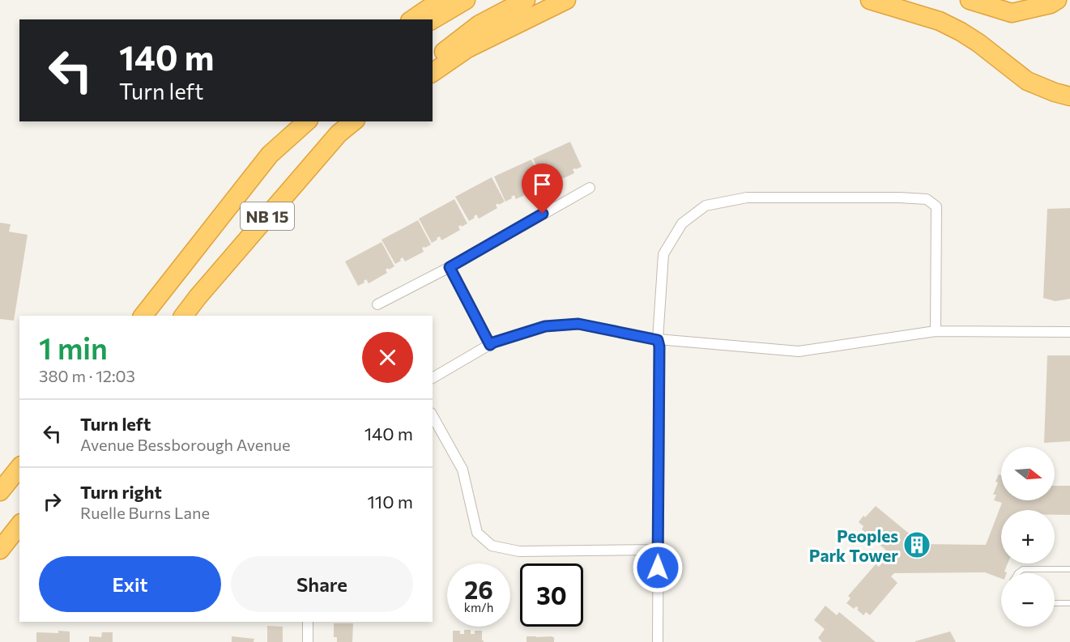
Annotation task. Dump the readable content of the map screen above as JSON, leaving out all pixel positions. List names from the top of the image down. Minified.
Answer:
{"streets":{"highway":["NB 15"]},"places":{"building":["Peoples Park Tower"]},"north":"right","page":{"turn":["140 m","Turn left"],"heading":["1 min","380 m · 12:03"],"list":[{"name":"Turn left","note":"Avenue Bessborough Avenue","value":"140 m"},{"name":"Turn right","note":"Ruelle Burns Lane","value":"110 m"}],"map_buttons":["+","−"],"buttons":["Exit","Share"],"speed":"26 km/h","limit":"30"}}
